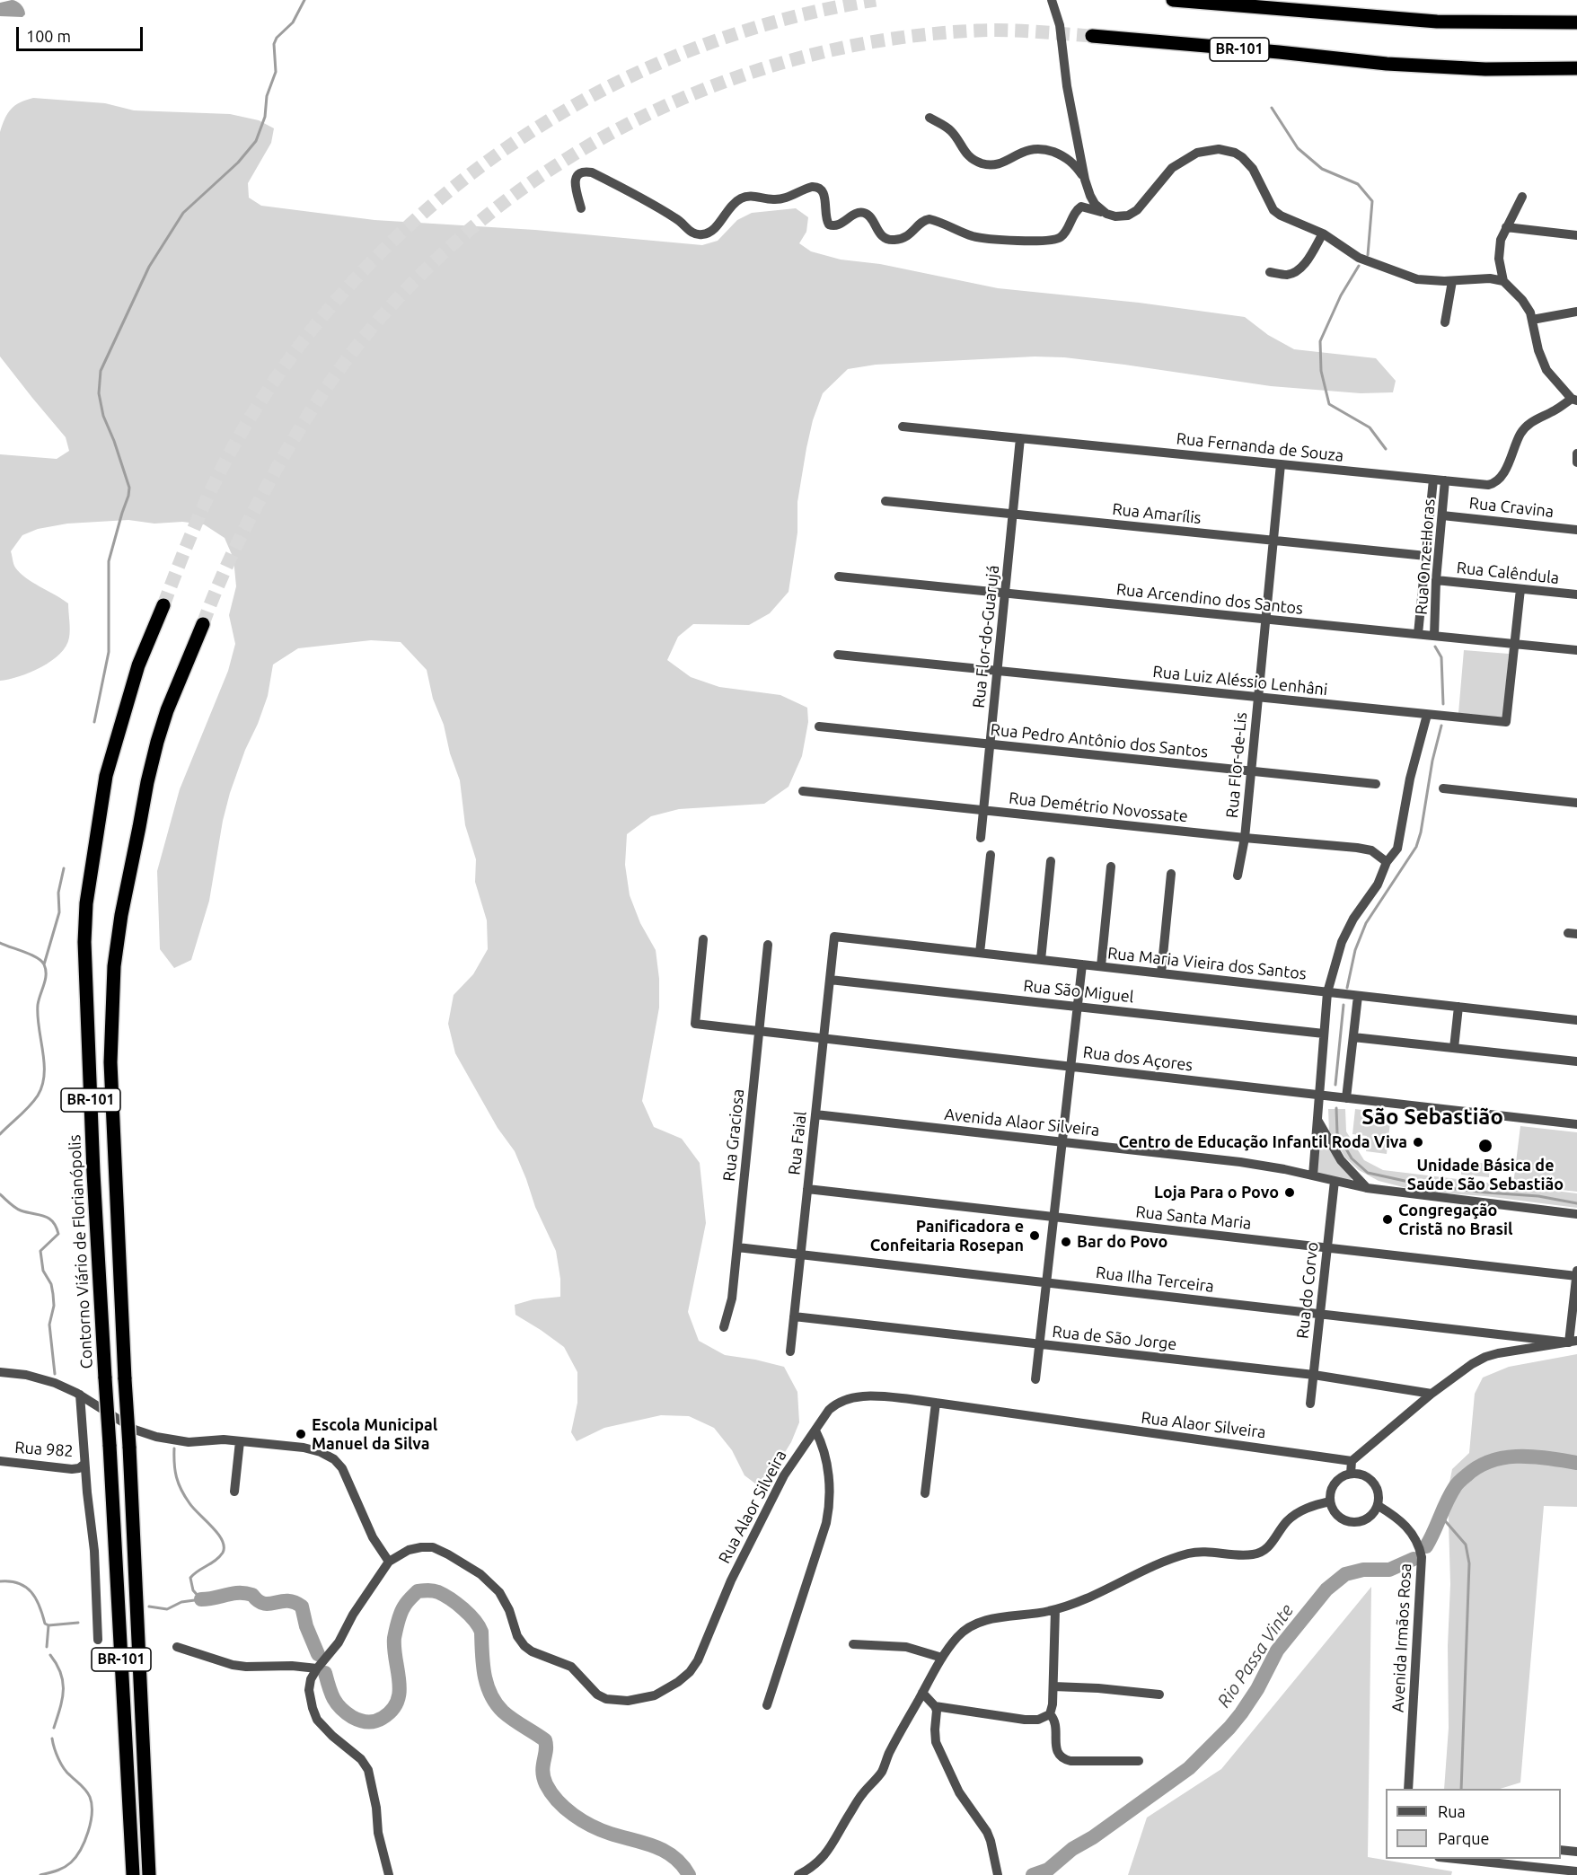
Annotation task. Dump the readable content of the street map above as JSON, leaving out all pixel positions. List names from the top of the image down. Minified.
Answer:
{"streets":{"highway":["BR-101","Contorno Viário de Florianópolis"],"street":["Rua Fernanda de Souza","Rua Cravina","Rua Amarílis","Rua Onze-Horas","Rua Calêndula","Rua Arcendino dos Santos","Rua Flor-do-Guarujá","Rua Luiz Aléssio Lenhâni","Rua Pedro Antônio dos Santos","Rua Flor-de-Lis","Rua Demétrio Novossate","Rua Maria Vieira dos Santos","Rua São Miguel","Rua dos Açores","Avenida Alaor Silveira","Rua Graciosa","Rua Faial","Rua Santa Maria","Rua Ilha Terceira","Rua do Corvo","Rua de São Jorge","Rua Alaor Silveira","Rua 982","Avenida Irmãos Rosa"]},"crossings":[["Rua Fernanda de Souza","Rua Onze-Horas"],["Rua Fernanda de Souza","Rua Flor-do-Guarujá"],["Rua Fernanda de Souza","Rua Flor-de-Lis"],["Rua Cravina","Rua Onze-Horas"],["Rua Amarílis","Rua Onze-Horas"],["Rua Amarílis","Rua Flor-do-Guarujá"],["Rua Amarílis","Rua Flor-de-Lis"],["Rua Onze-Horas","Rua Calêndula"],["Rua Onze-Horas","Rua Arcendino dos Santos"],["Rua Calêndula","Rua Luiz Aléssio Lenhâni"],["Rua Arcendino dos Santos","Rua Flor-do-Guarujá"],["Rua Arcendino dos Santos","Rua Luiz Aléssio Lenhâni"],["Rua Arcendino dos Santos","Rua Flor-de-Lis"],["Rua Flor-do-Guarujá","Rua Luiz Aléssio Lenhâni"],["Rua Flor-do-Guarujá","Rua Pedro Antônio dos Santos"],["Rua Flor-do-Guarujá","Rua Demétrio Novossate"],["Rua Luiz Aléssio Lenhâni","Rua Flor-de-Lis"],["Rua Pedro Antônio dos Santos","Rua Flor-de-Lis"],["Rua Flor-de-Lis","Rua Demétrio Novossate"],["Rua Maria Vieira dos Santos","Rua Faial"],["Rua São Miguel","Rua Faial"],["Rua dos Açores","Rua Graciosa"],["Rua dos Açores","Rua Faial"],["Avenida Alaor Silveira","Rua Faial"],["Avenida Alaor Silveira","Rua do Corvo"],["Rua Graciosa","Rua Ilha Terceira"],["Rua Faial","Rua Santa Maria"],["Rua Faial","Rua Ilha Terceira"],["Rua Faial","Rua de São Jorge"],["Rua Santa Maria","Rua do Corvo"],["Rua Ilha Terceira","Rua do Corvo"],["Rua do Corvo","Rua de São Jorge"]],"districts":["São Sebastião"],"water":["Rio Passa Vinte"],"places":["Centro de Educação Infantil Roda Viva","Unidade Básica de Saúde São Sebastião","Loja Para o Povo","Congregação Cristã no Brasil","Panificadora e Confeitaria Rosepan","Bar do Povo","Escola Municipal Manuel da Silva"],"legend":["Rua","Parque"],"scale_bar":"100 m"}
